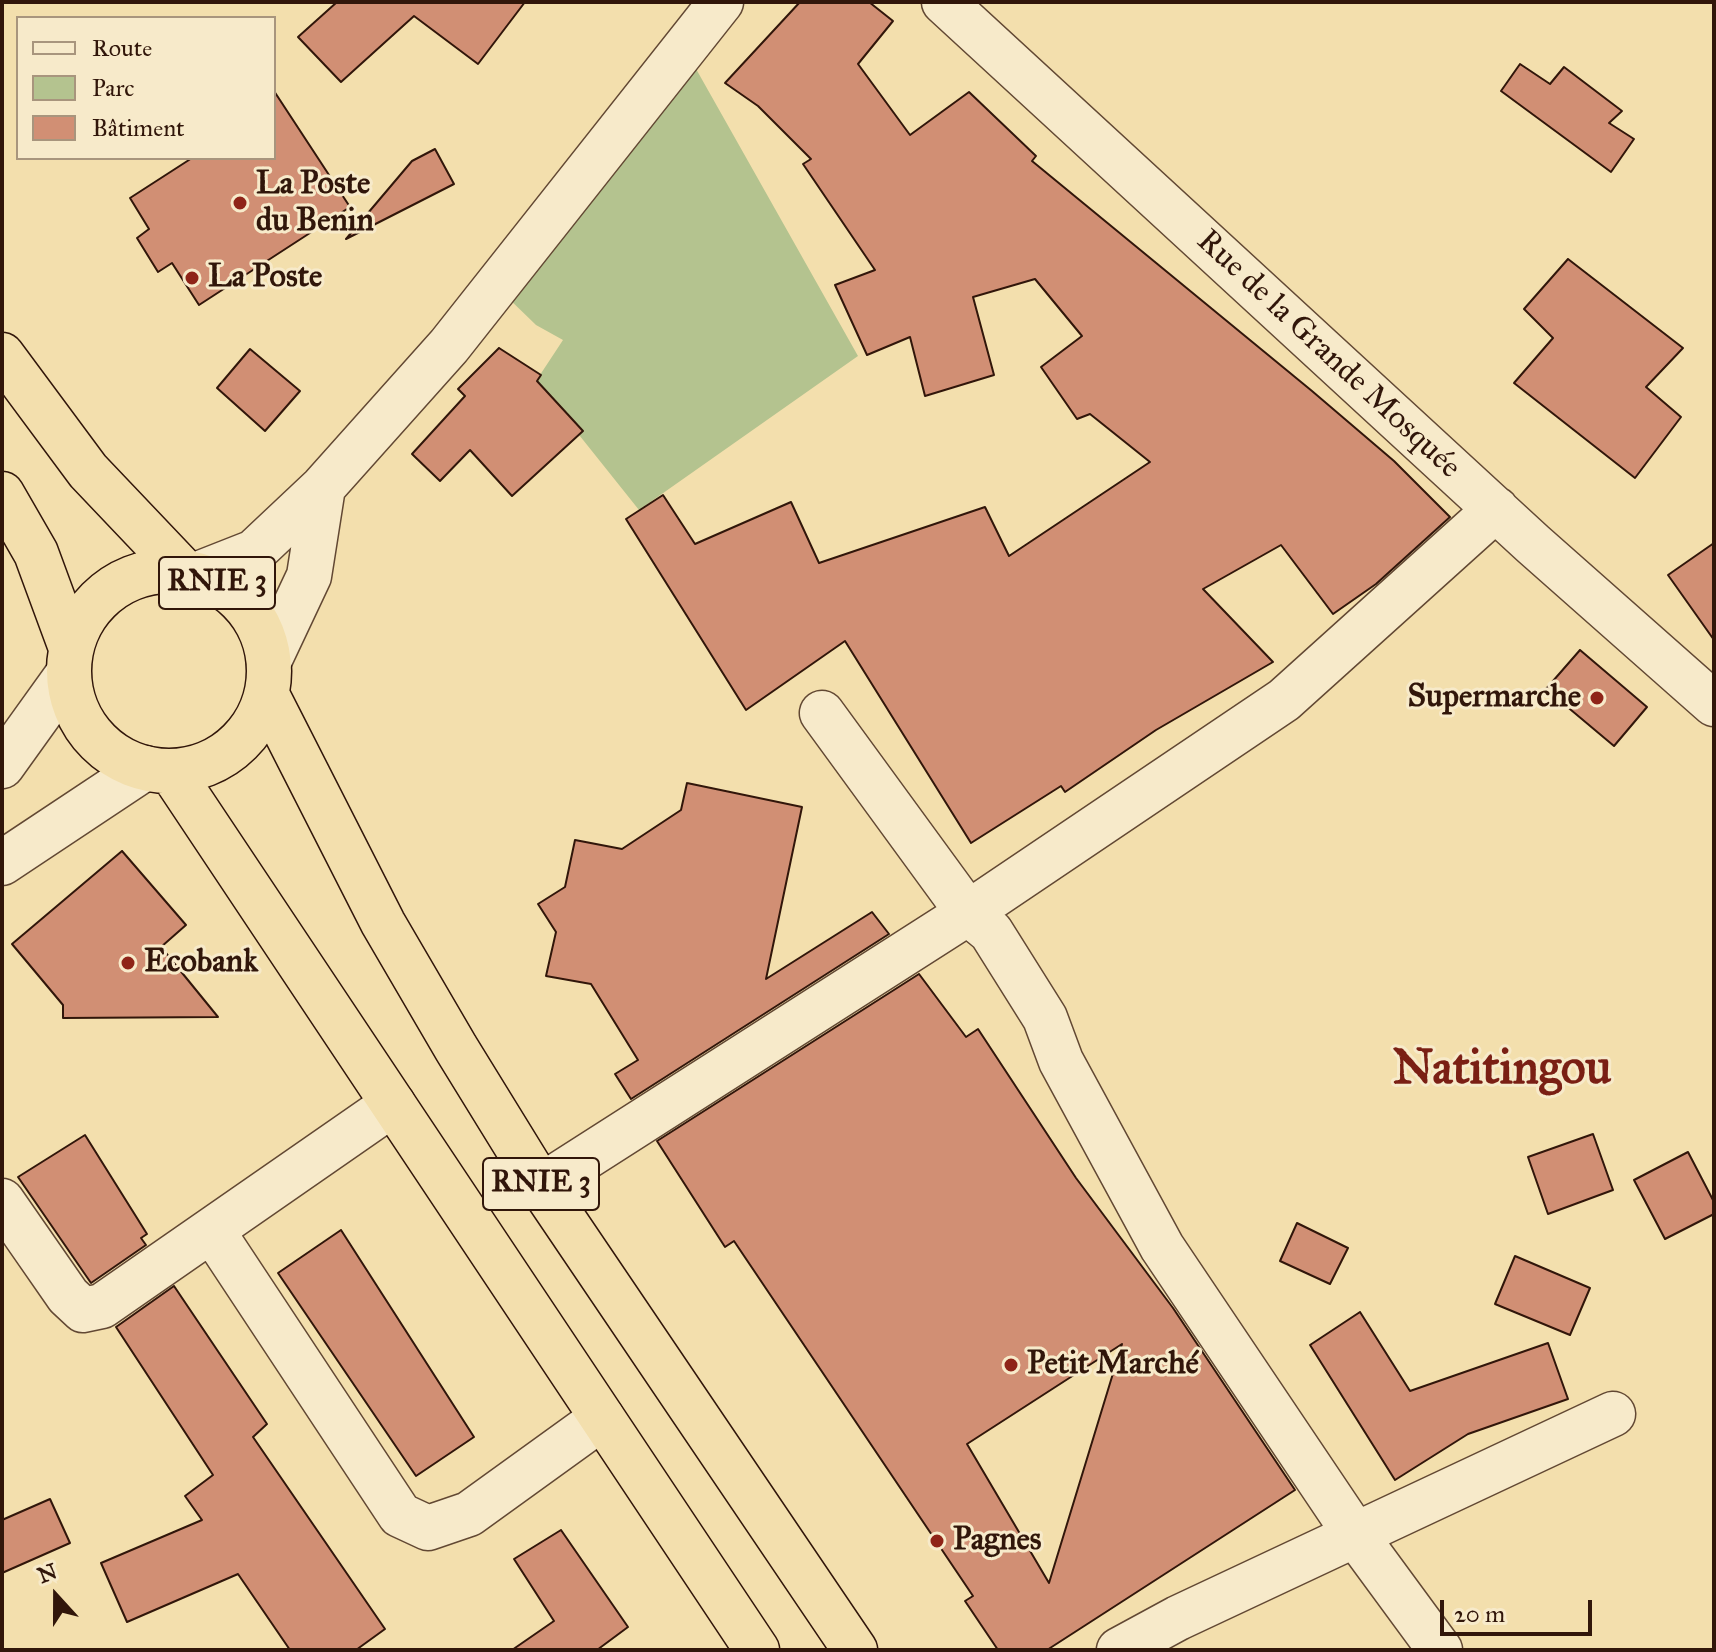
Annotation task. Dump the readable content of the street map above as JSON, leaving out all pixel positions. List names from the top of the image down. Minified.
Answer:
{"streets":{"highway":["RNIE 3"],"street":["Rue de la Grande Mosquée"]},"districts":["Natitingou"],"places":["La Poste du Benin","La Poste","Supermarche","Ecobank","Petit Marché","Pagnes"],"legend":["Route","Parc","Bâtiment"],"scale_bar":"20 m","north":"top"}
